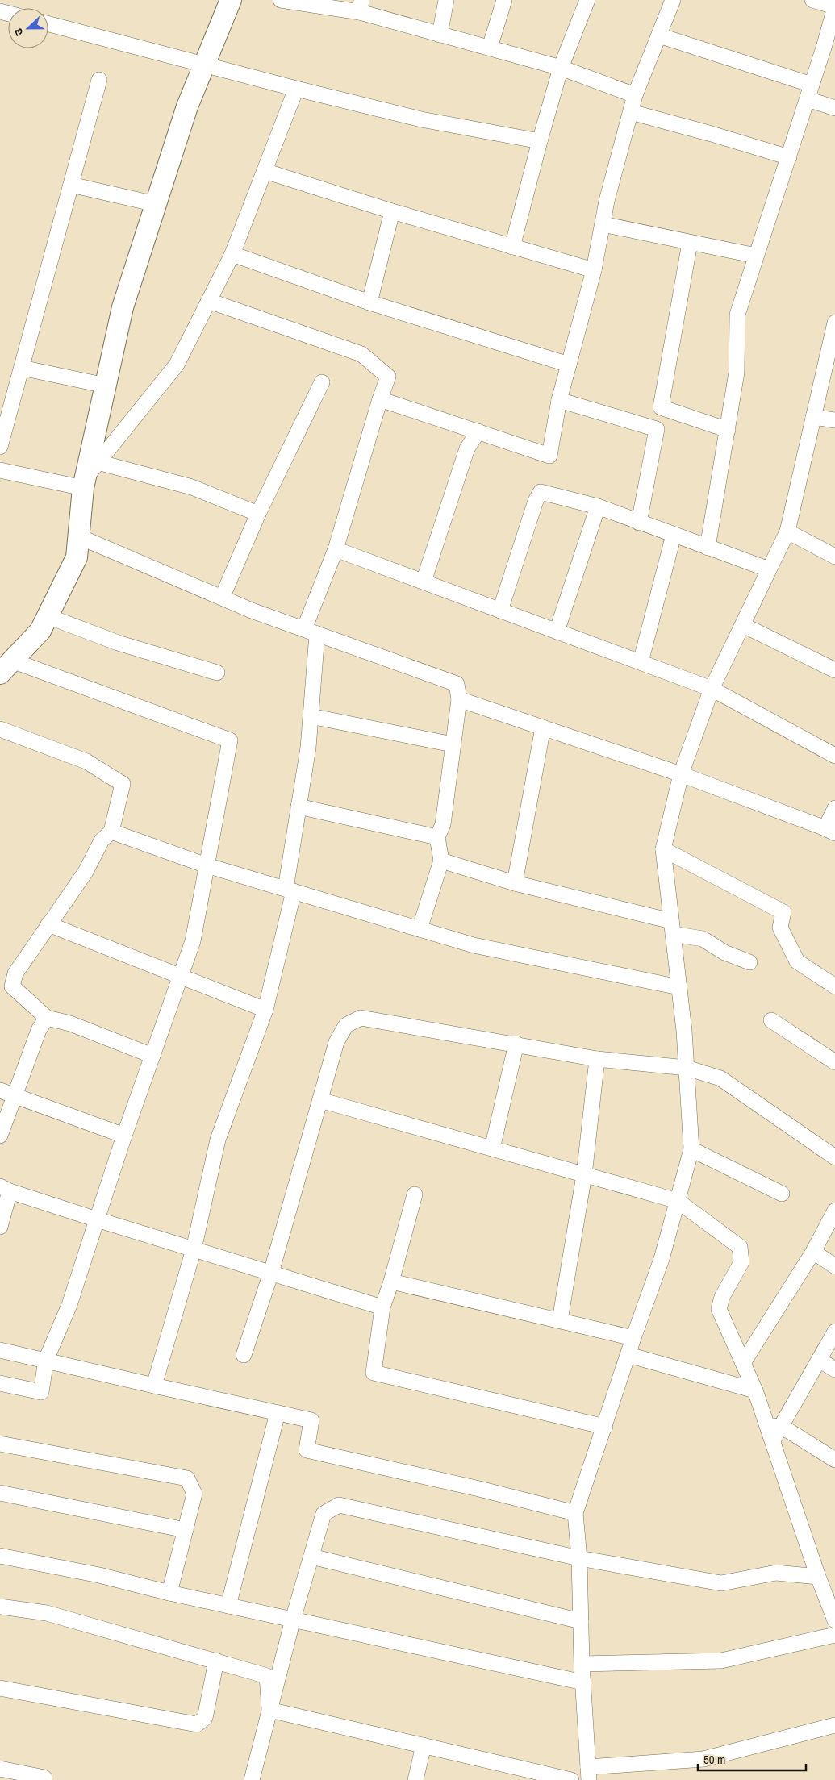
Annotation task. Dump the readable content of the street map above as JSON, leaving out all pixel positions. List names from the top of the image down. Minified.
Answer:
{"scale_bar":"50 m","north":"left"}
